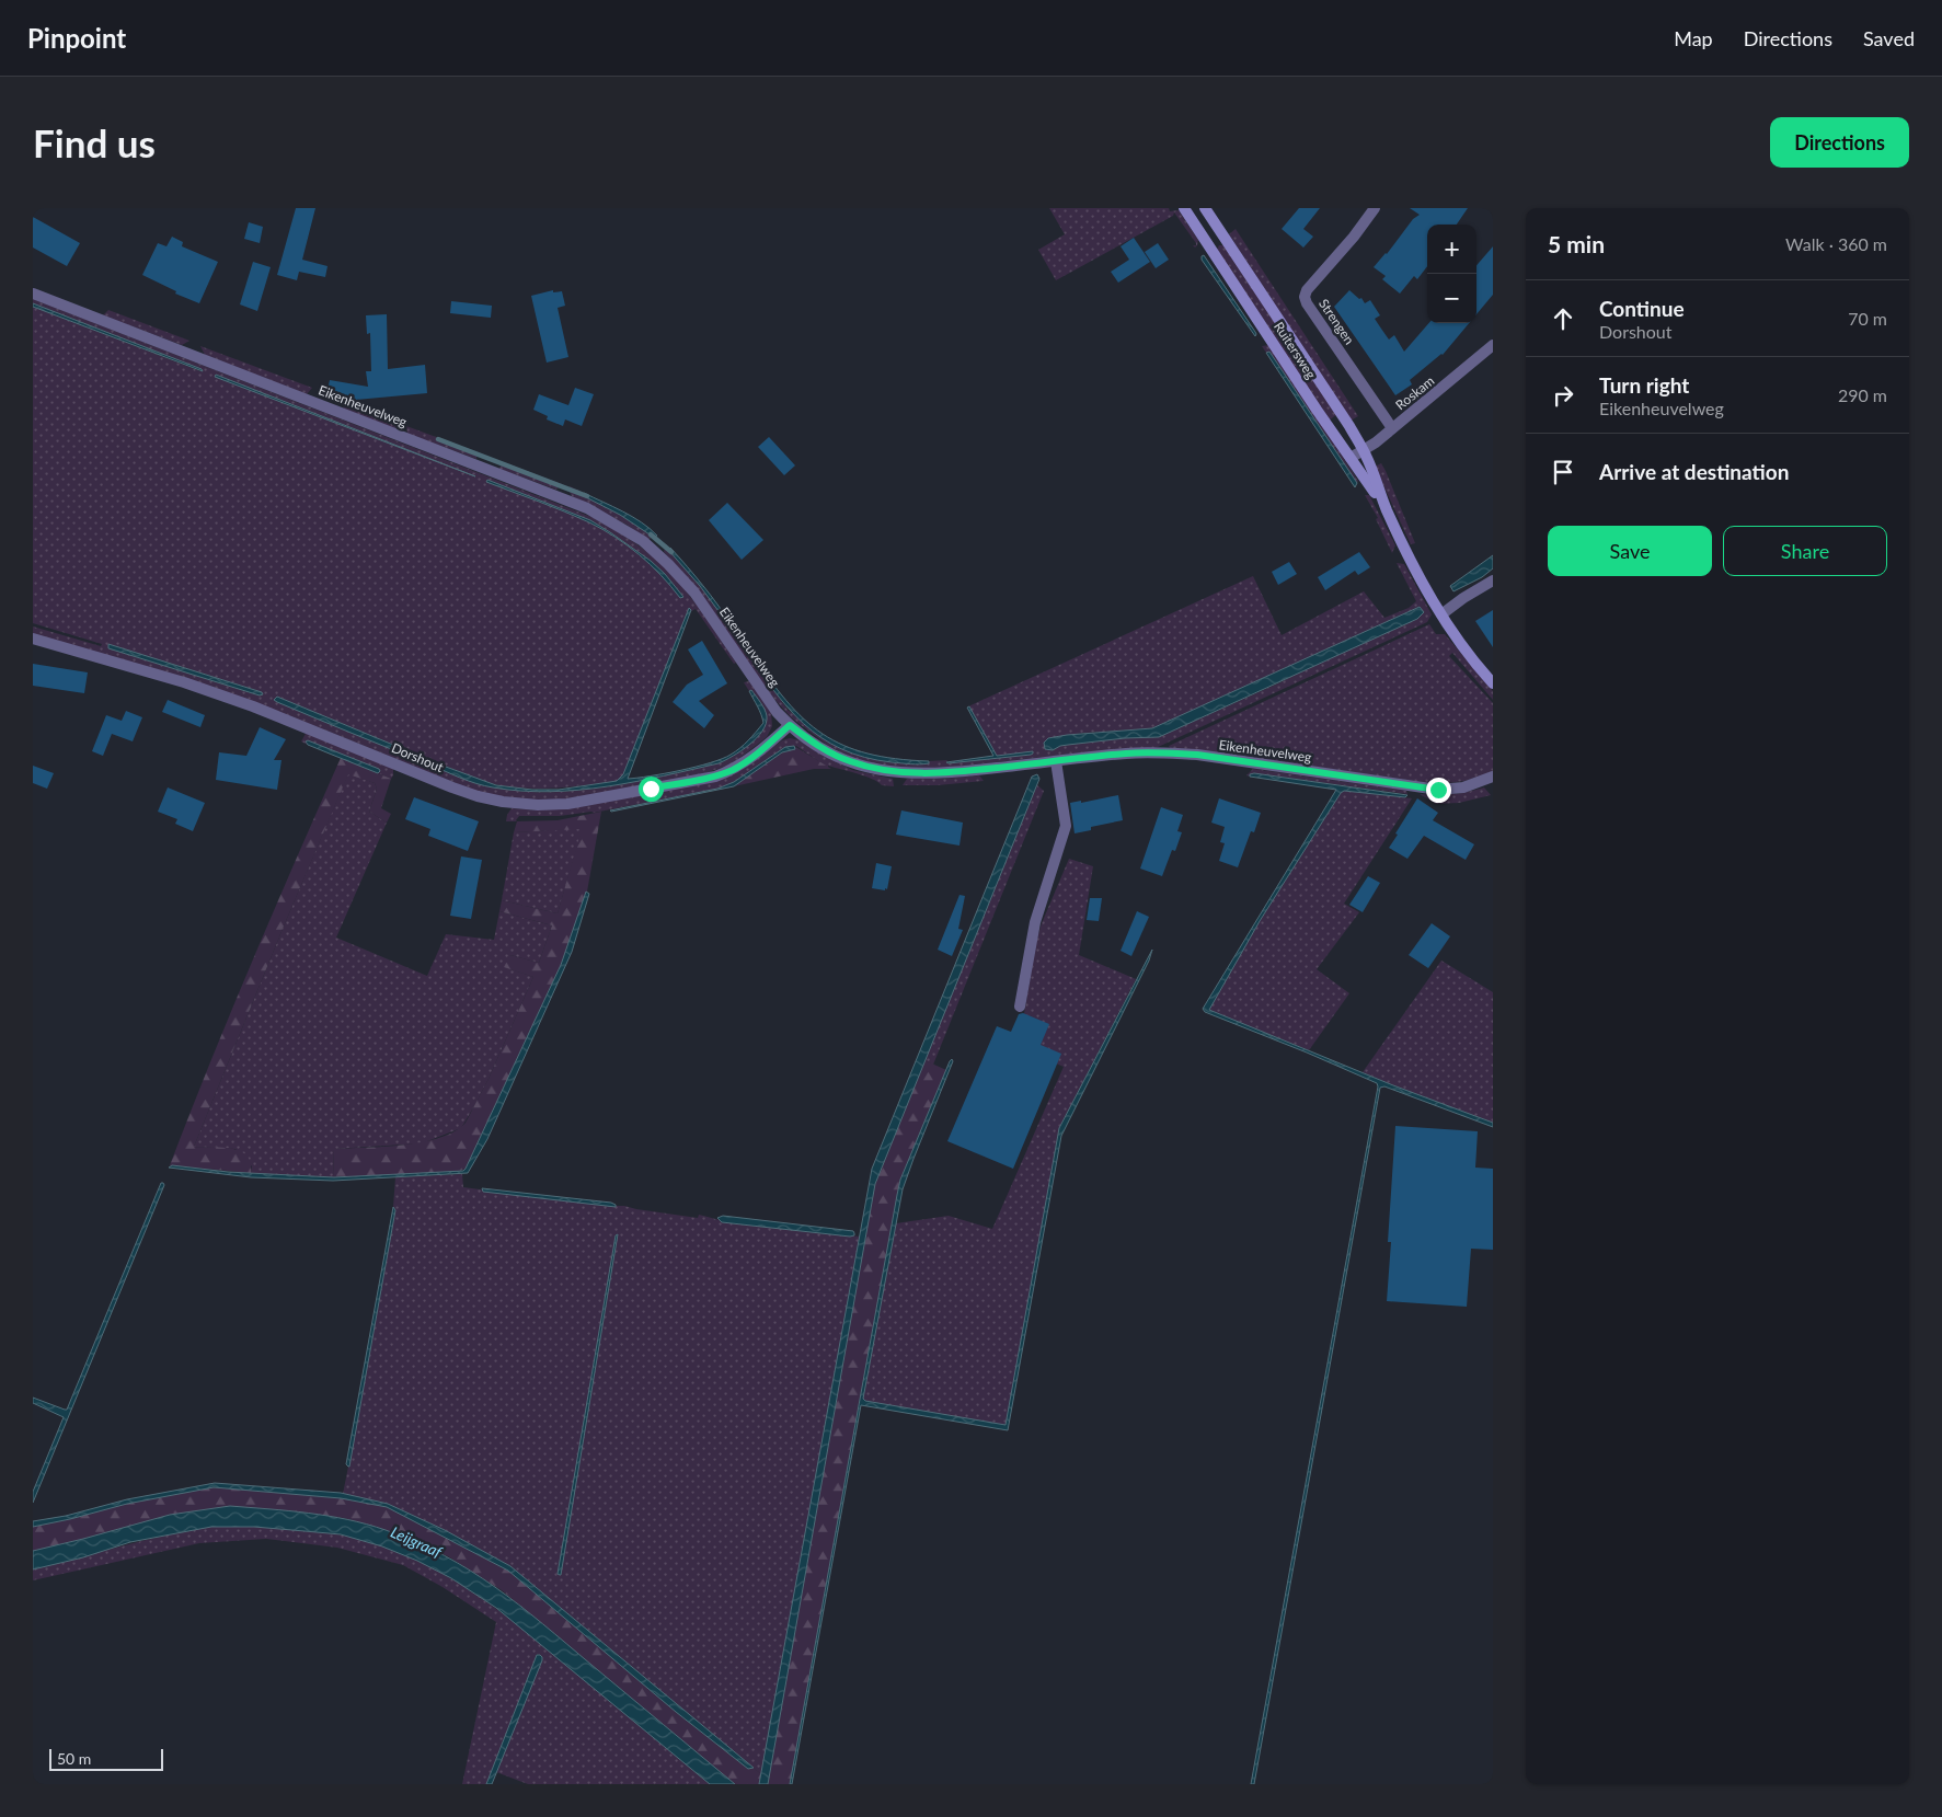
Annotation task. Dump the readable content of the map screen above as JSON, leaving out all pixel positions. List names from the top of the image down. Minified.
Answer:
{"streets":{"street":["Strengen","Ruitersweg","Roskam","Eikenheuvelweg","Dorshout"]},"crossings":[["Strengen","Roskam"],["Ruitersweg","Roskam"],["Eikenheuvelweg","Dorshout"]],"water":["Leijgraaf"],"scale_bar":"50 m","page":{"header":"Pinpoint","nav":["Map","Directions","Saved"],"buttons":["Directions",["Save","Share"]],"title":"Find us","heading":["5 min","Walk · 360 m"],"map_buttons":["+","−"],"list":[["Continue","Dorshout","70 m"],["Turn right","Eikenheuvelweg","290 m"],"Arrive at destination"],"scale":"50 m"}}
